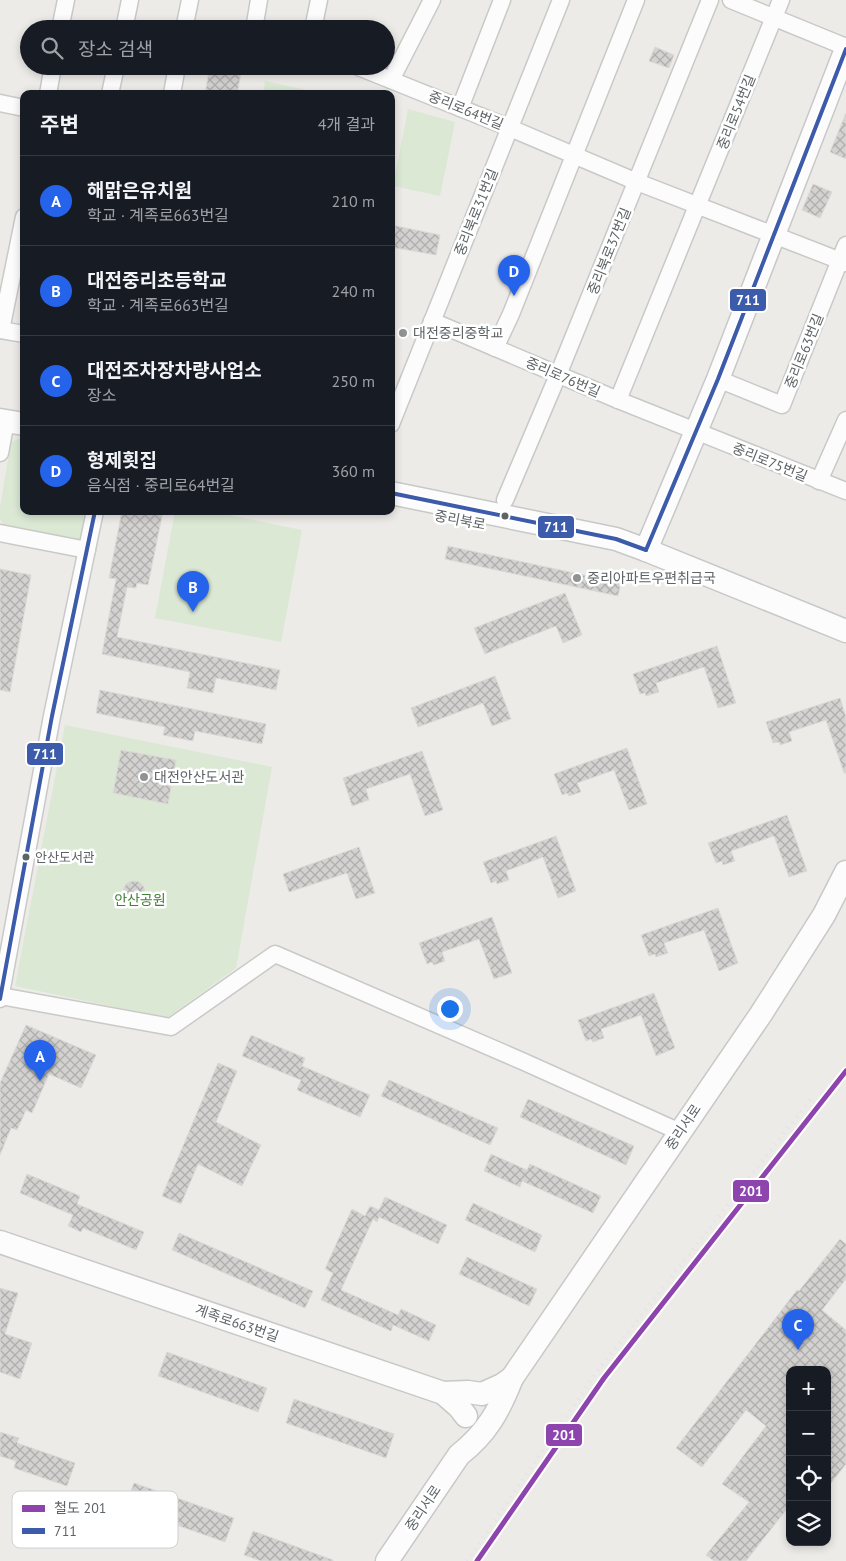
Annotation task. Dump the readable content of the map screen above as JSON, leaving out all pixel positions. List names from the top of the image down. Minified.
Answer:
{"streets":{"main road":["중리북로","중리서로","계족로663번길"],"street":["중리로64번길","중리로54번길","중리북로31번길","중리북로37번길","중리로63번길","중리로76번길","중리로75번길"]},"crossings":[["중리로64번길","중리로54번길"],["중리로64번길","중리북로31번길"],["중리로64번길","중리북로37번길"],["중리로64번길","중리로63번길"],["중리북로31번길","중리로76번길"],["중리북로37번길","중리로76번길"],["중리로76번길","중리로75번길"],["중리서로","계족로663번길"]],"parks":["안산공원"],"places":["대전중리중학교","중리아파트우편취급국","대전안산도서관","안산도서관"],"lines":["transit line 711","rail line 201"],"legend":["철도 201","711"],"page":{"search":"장소 검색","heading":["주변","4개 결과"],"list":[{"mark":"A","name":"해맑은유치원","note":"학교 · 계족로663번길","value":"210 m"},{"mark":"B","name":"대전중리초등학교","note":"학교 · 계족로663번길","value":"240 m"},{"mark":"C","name":"대전조차장차량사업소","note":"장소","value":"250 m"},{"mark":"D","name":"형제횟집","note":"음식점 · 중리로64번길","value":"360 m"}],"pins":["D","B","A","C"],"map_buttons":["+","−"]}}
